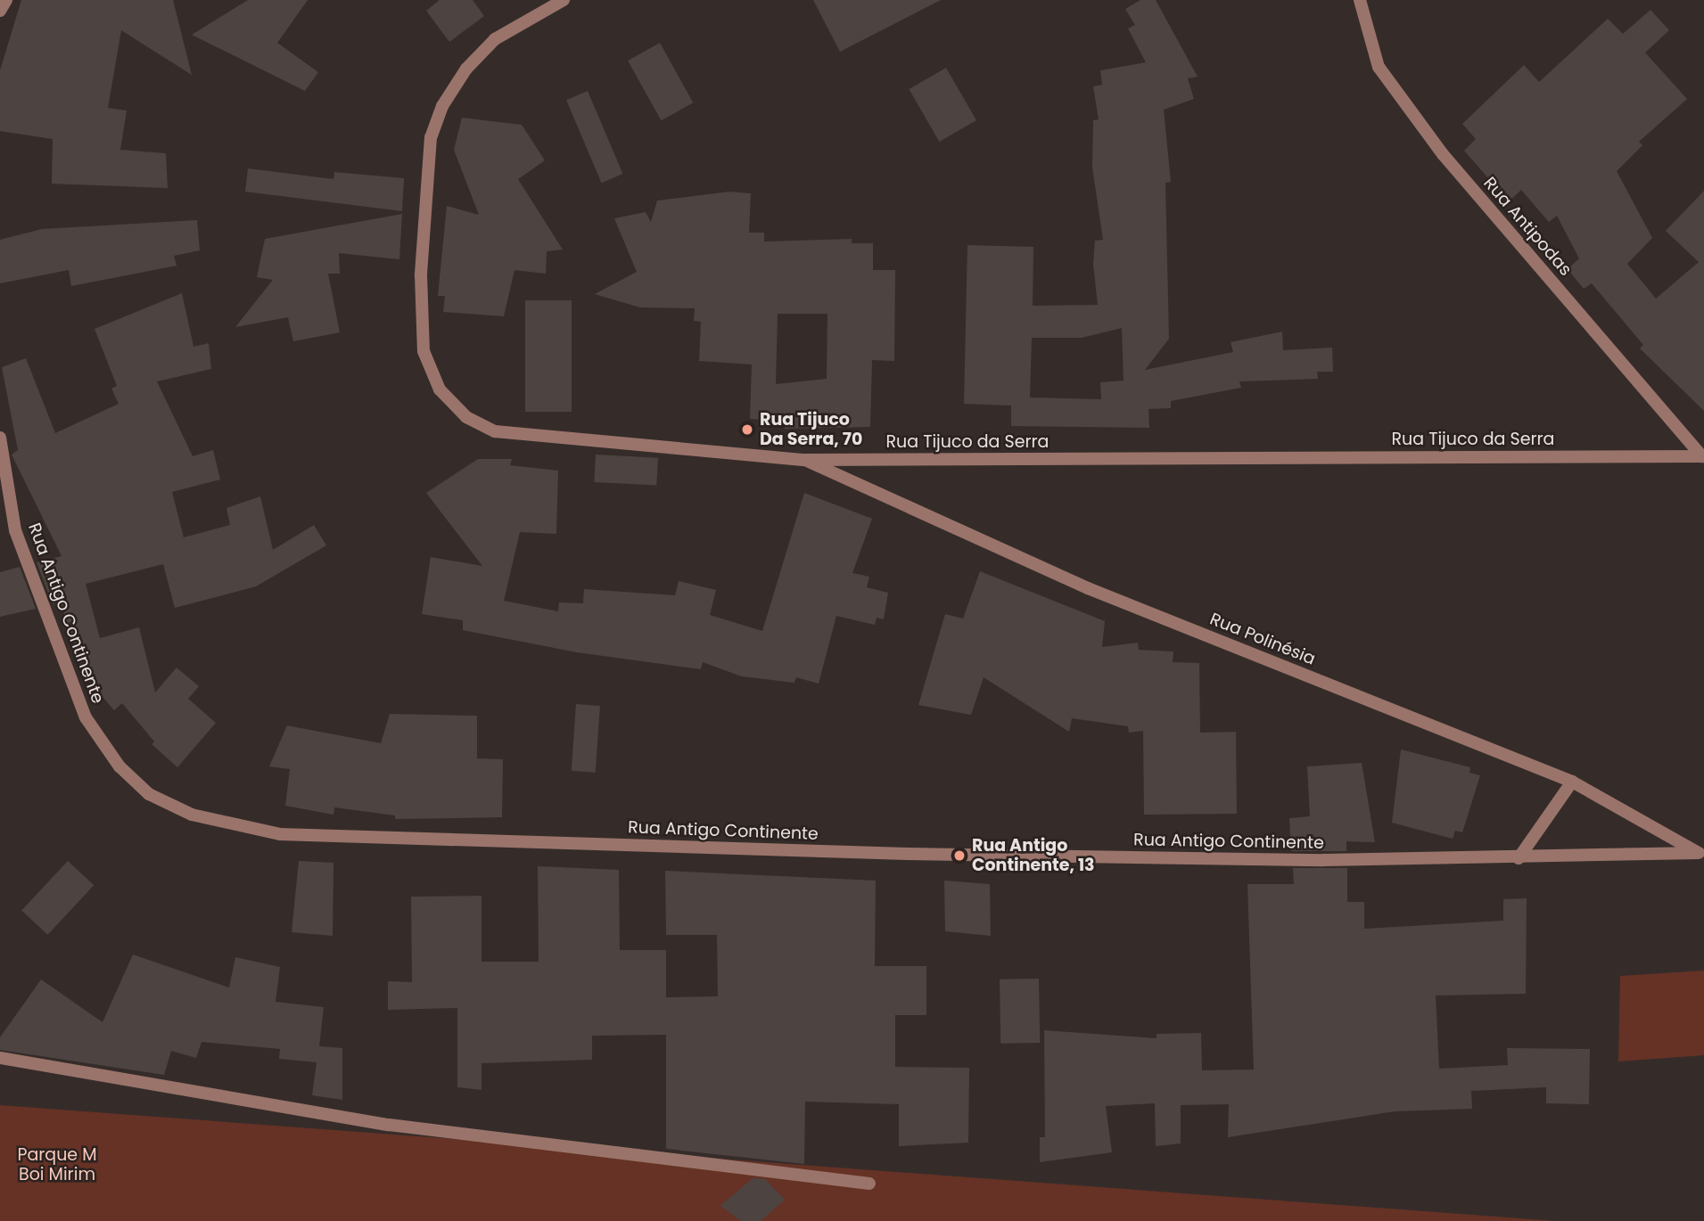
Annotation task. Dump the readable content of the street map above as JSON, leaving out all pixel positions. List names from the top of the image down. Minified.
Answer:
{"streets":{"street":["Rua Antipodas","Rua Tijuco da Serra","Rua Antigo Continente","Rua Polinésia"]},"crossings":[["Rua Antipodas","Rua Tijuco da Serra"],["Rua Tijuco da Serra","Rua Polinésia"],["Rua Antigo Continente","Rua Polinésia"]],"parks":["Parque M Boi Mirim"],"places":["Rua Tijuco Da Serra, 70","Rua Antigo Continente, 13"]}
